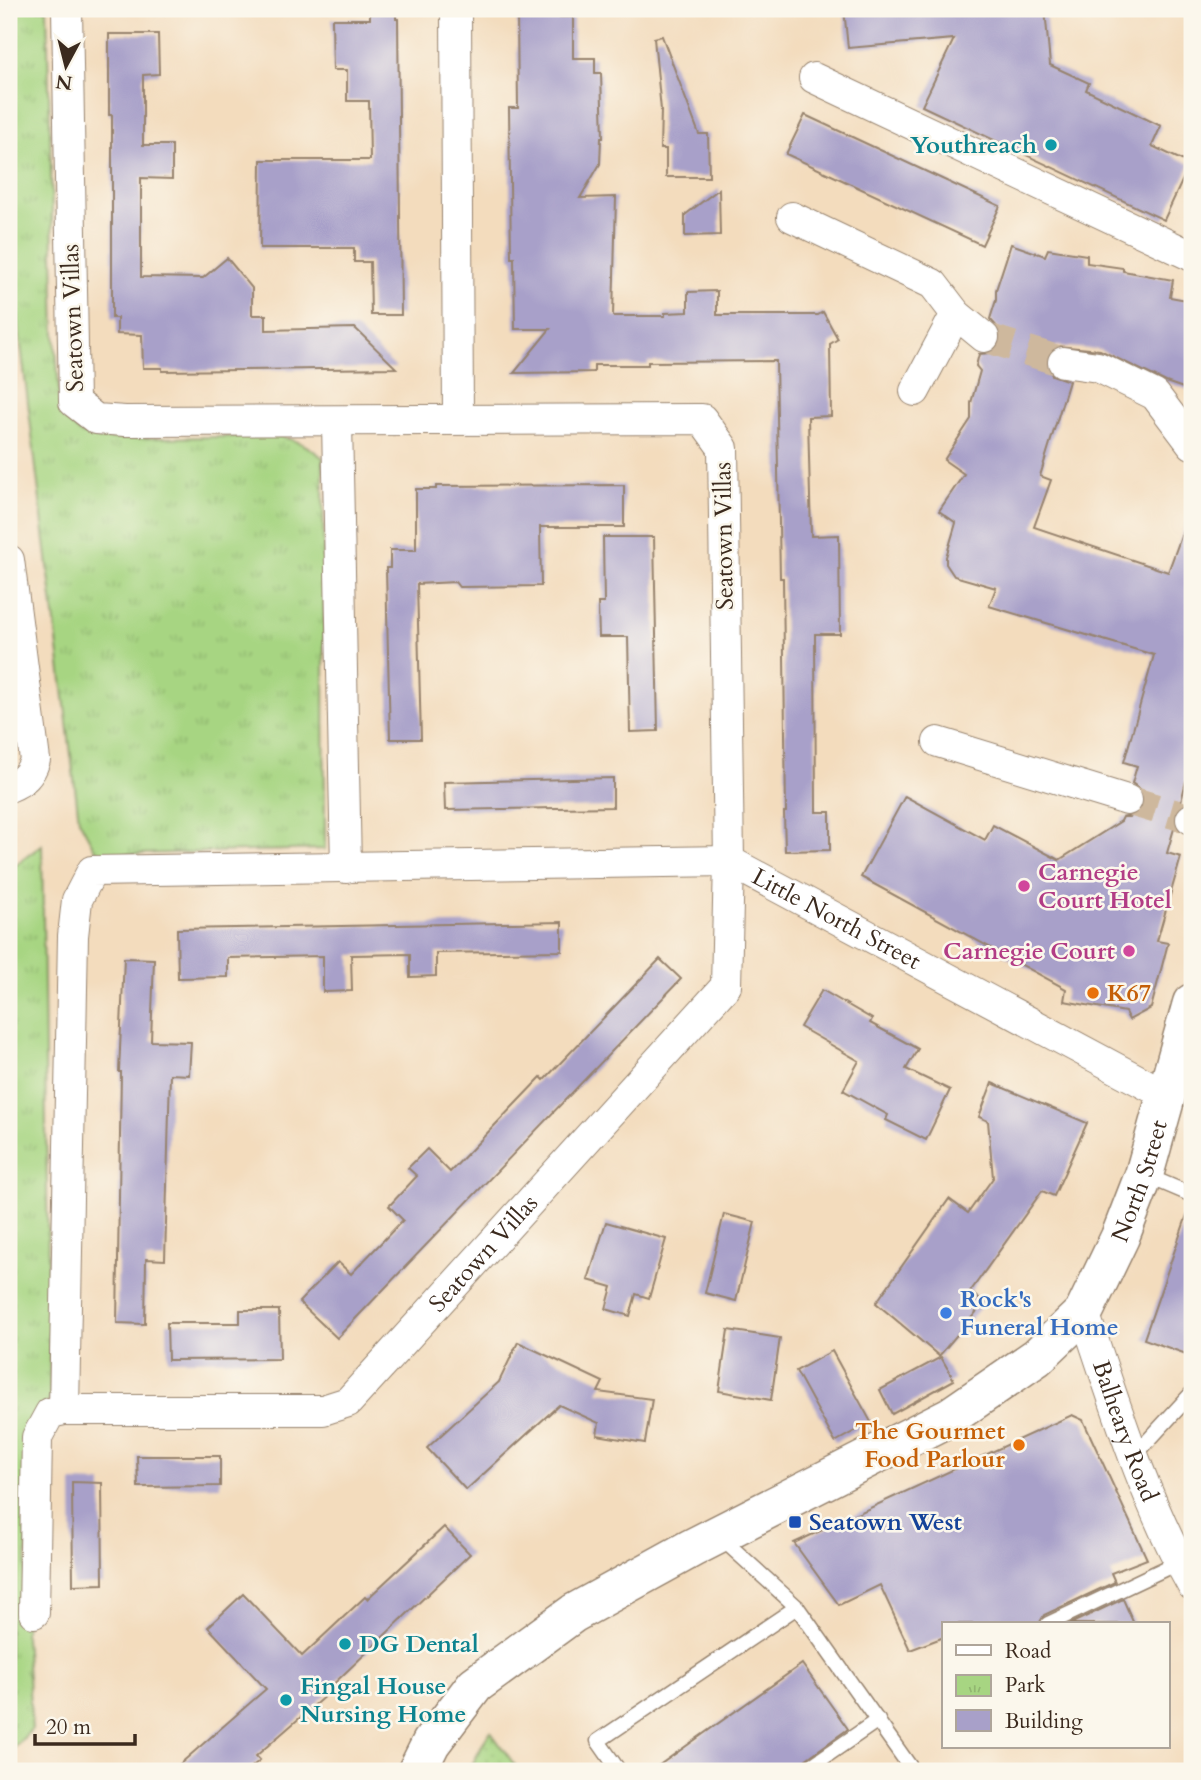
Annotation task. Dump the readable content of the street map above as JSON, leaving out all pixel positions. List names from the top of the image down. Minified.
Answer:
{"streets":{"main road":["North Street"],"street":["Seatown Villas","Little North Street","Balheary Road"]},"crossings":[["Seatown Villas","Little North Street"],["Little North Street","North Street"],["North Street","Balheary Road"]],"places":{"other":["Youthreach","Carnegie Court Hotel","Carnegie Court","K67","Rock's Funeral Home","The Gourmet Food Parlour","DG Dental","Fingal House Nursing Home"],"transit":["Seatown West"]},"legend":["Road","Park","Building"],"scale_bar":"20 m","north":"bottom"}
